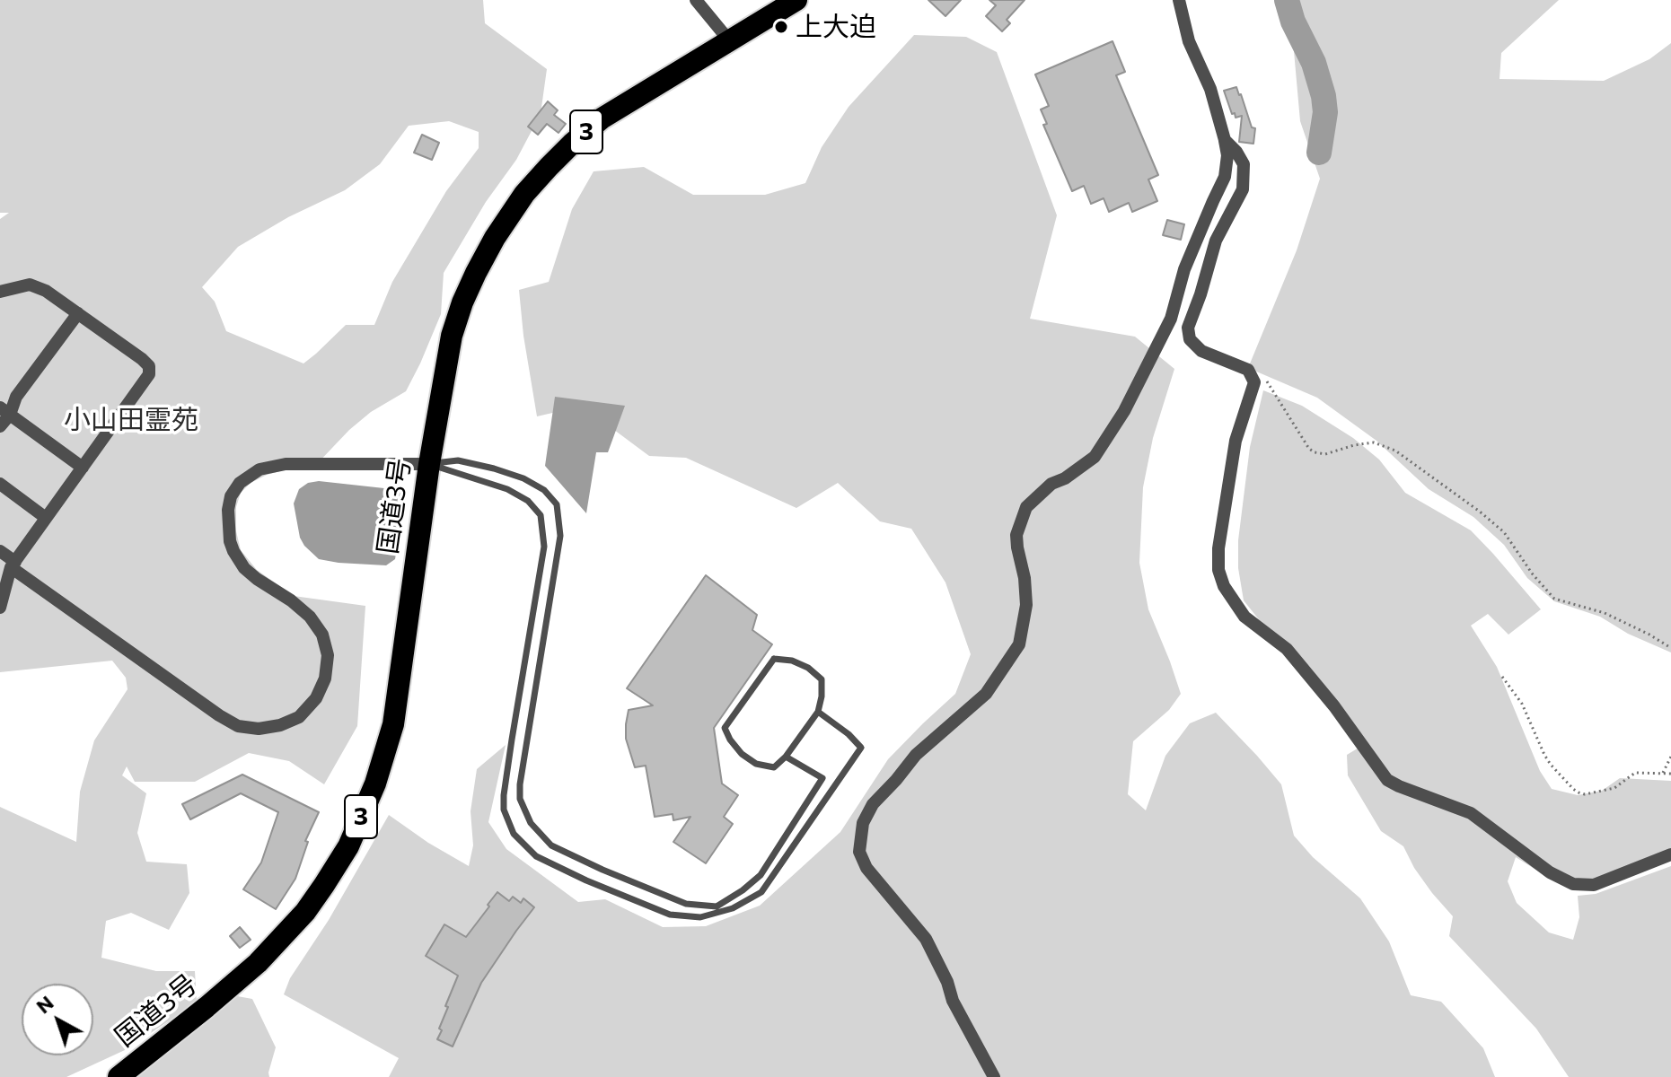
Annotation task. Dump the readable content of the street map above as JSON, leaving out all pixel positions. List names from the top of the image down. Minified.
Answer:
{"streets":{"highway":["3","国道3号"]},"parks":["小山田霊苑"],"places":["上大迫"],"north":"top left"}
